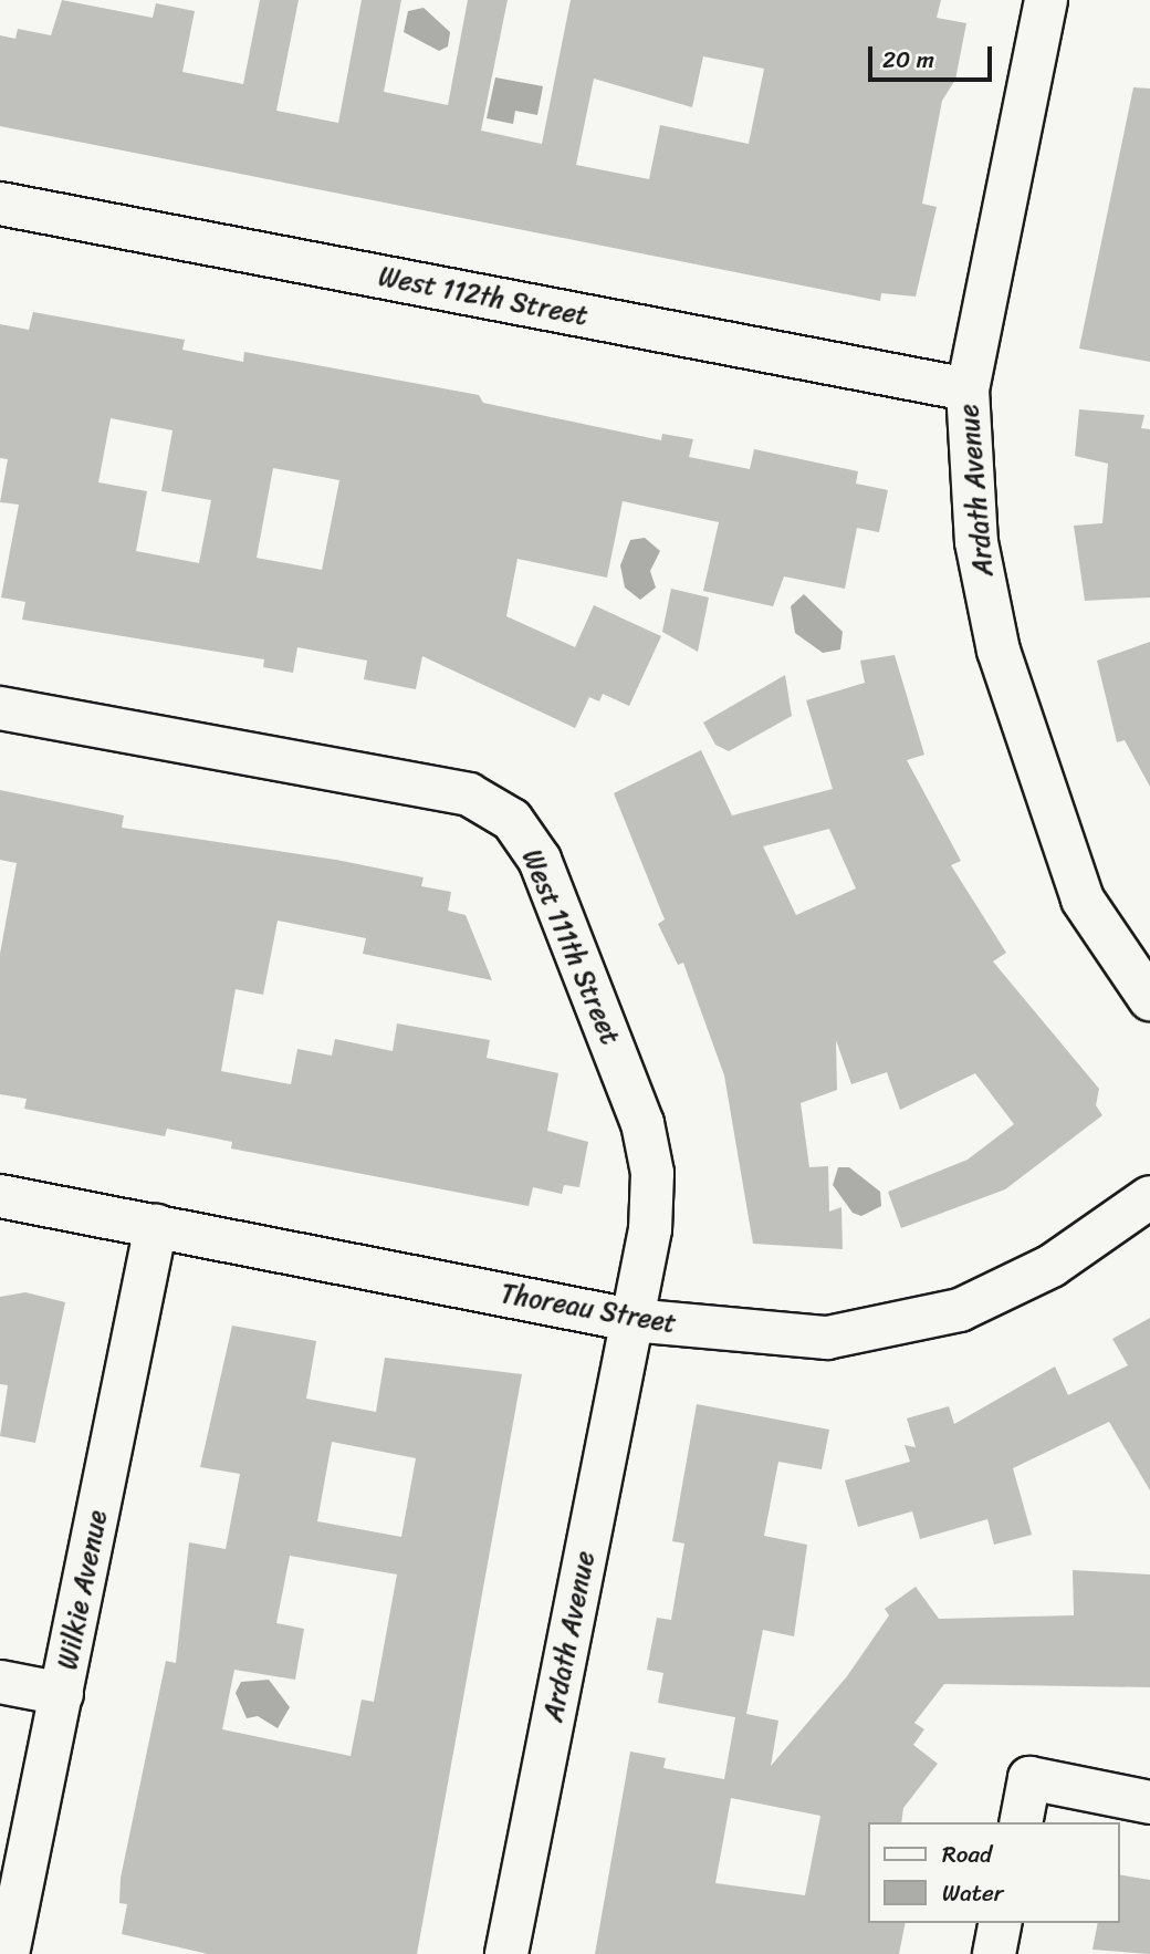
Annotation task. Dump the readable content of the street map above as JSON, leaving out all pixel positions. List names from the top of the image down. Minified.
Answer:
{"streets":{"street":["West 112th Street","Ardath Avenue","West 111th Street","Thoreau Street","Wilkie Avenue"]},"crossings":[["West 112th Street","Ardath Avenue"],["Ardath Avenue","West 111th Street"],["Ardath Avenue","Thoreau Street"],["West 111th Street","Thoreau Street"],["Thoreau Street","Wilkie Avenue"]],"legend":["Road","Water"],"scale_bar":"20 m"}
